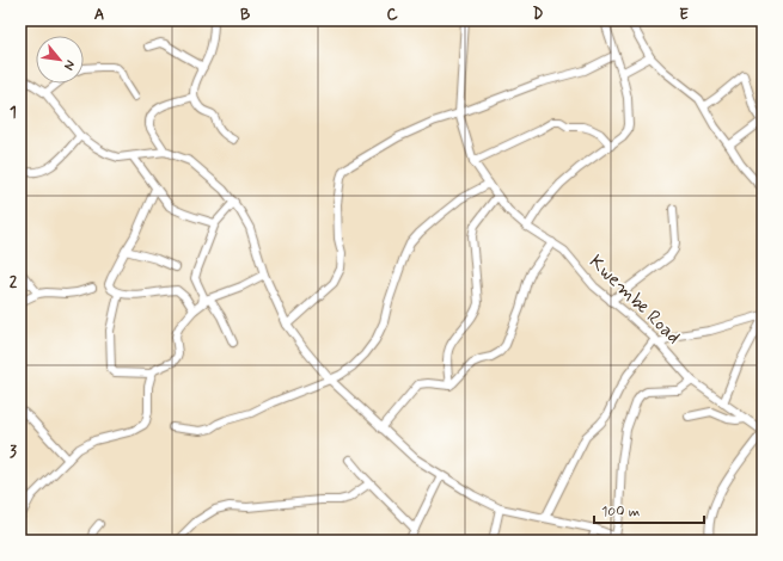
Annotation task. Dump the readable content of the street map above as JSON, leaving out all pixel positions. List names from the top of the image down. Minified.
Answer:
{"streets":{"street":["Kwembe Road"]},"scale_bar":"100 m","north":"bottom right","grid":{"columns":["A","B","C","D","E"],"rows":["1","2","3"]}}
